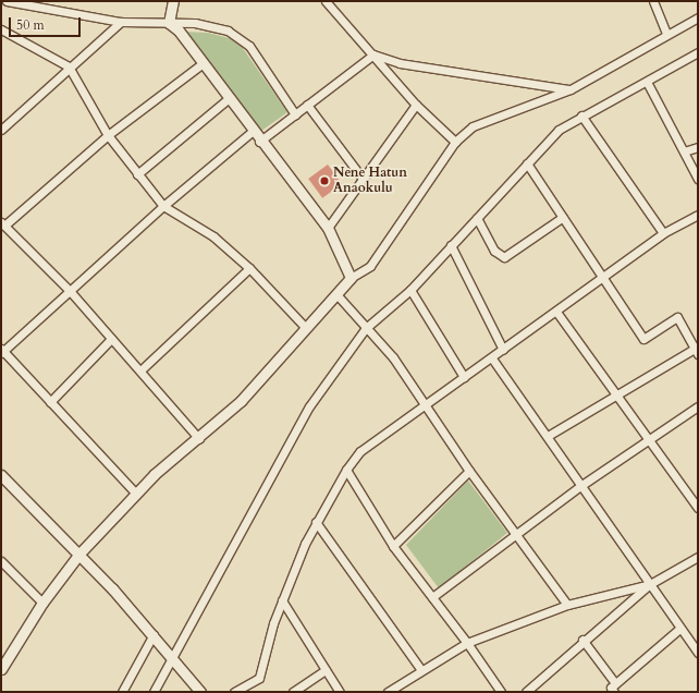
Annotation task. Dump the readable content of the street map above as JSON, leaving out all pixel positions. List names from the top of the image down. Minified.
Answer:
{"places":["Nene Hatun Anaokulu"],"scale_bar":"50 m"}
